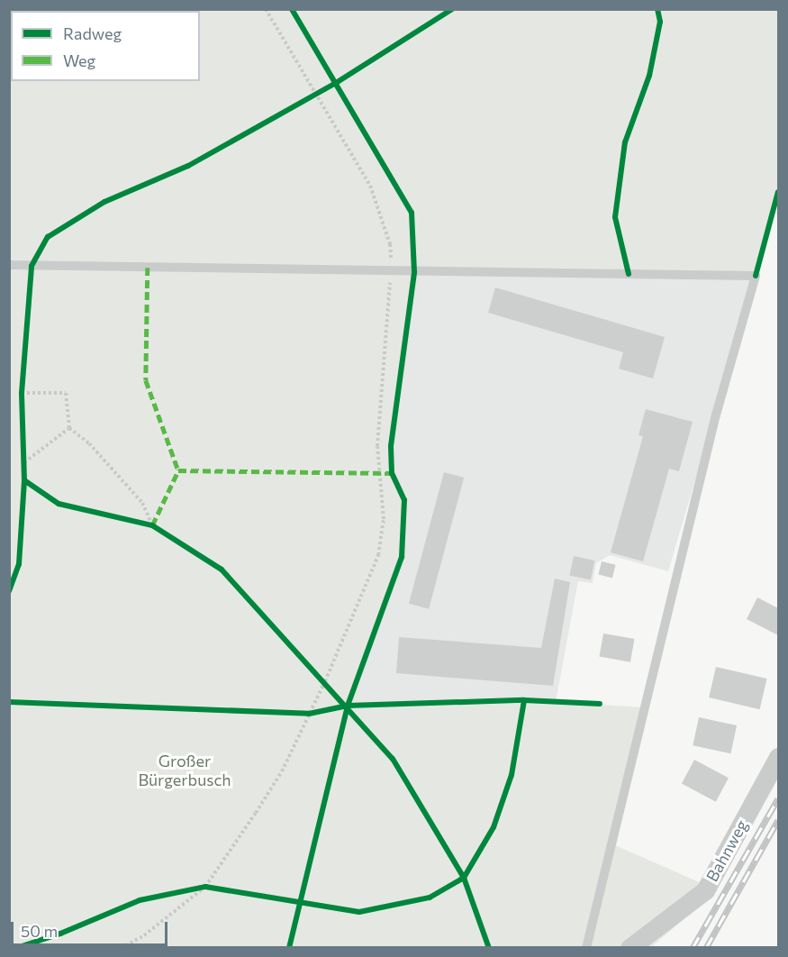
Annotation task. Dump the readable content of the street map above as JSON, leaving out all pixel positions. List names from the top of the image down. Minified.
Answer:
{"streets":{"street":["Bahnweg"]},"parks":["Großer Bürgerbusch"],"legend":["Radweg","Weg"],"scale_bar":"50 m"}
